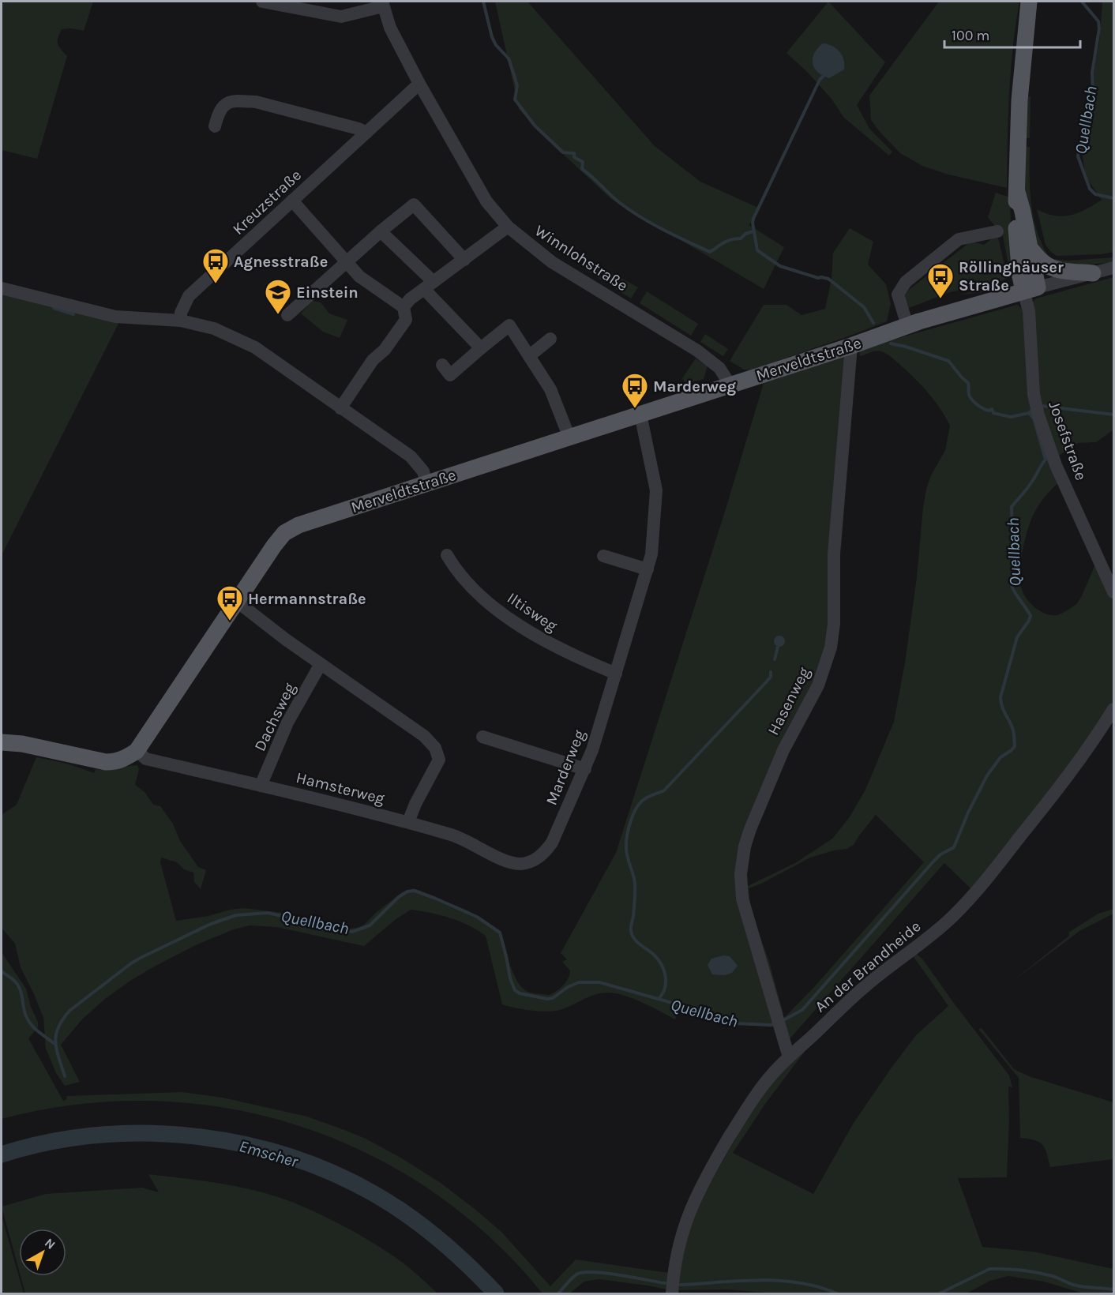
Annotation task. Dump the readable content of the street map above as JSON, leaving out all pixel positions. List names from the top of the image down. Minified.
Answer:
{"streets":{"main road":["Merveldtstraße"],"street":["Kreuzstraße","Winnlohstraße","Josefstraße","Iltisweg","Hasenweg","Dachsweg","Marderweg","Hamsterweg","An der Brandheide"]},"crossings":[["Kreuzstraße","Winnlohstraße"],["Winnlohstraße","Merveldtstraße"],["Merveldtstraße","Josefstraße"],["Merveldtstraße","Hasenweg"],["Merveldtstraße","Marderweg"],["Merveldtstraße","Hamsterweg"],["Iltisweg","Marderweg"],["Hasenweg","An der Brandheide"],["Dachsweg","Hamsterweg"],["Marderweg","Hamsterweg"]],"water":["Quellbach","Emscher"],"places":{"bus stop":["Agnesstraße","Röllinghäuser Straße","Marderweg","Hermannstraße"],"school or university":["Einstein"]},"scale_bar":"100 m","north":"top right"}
